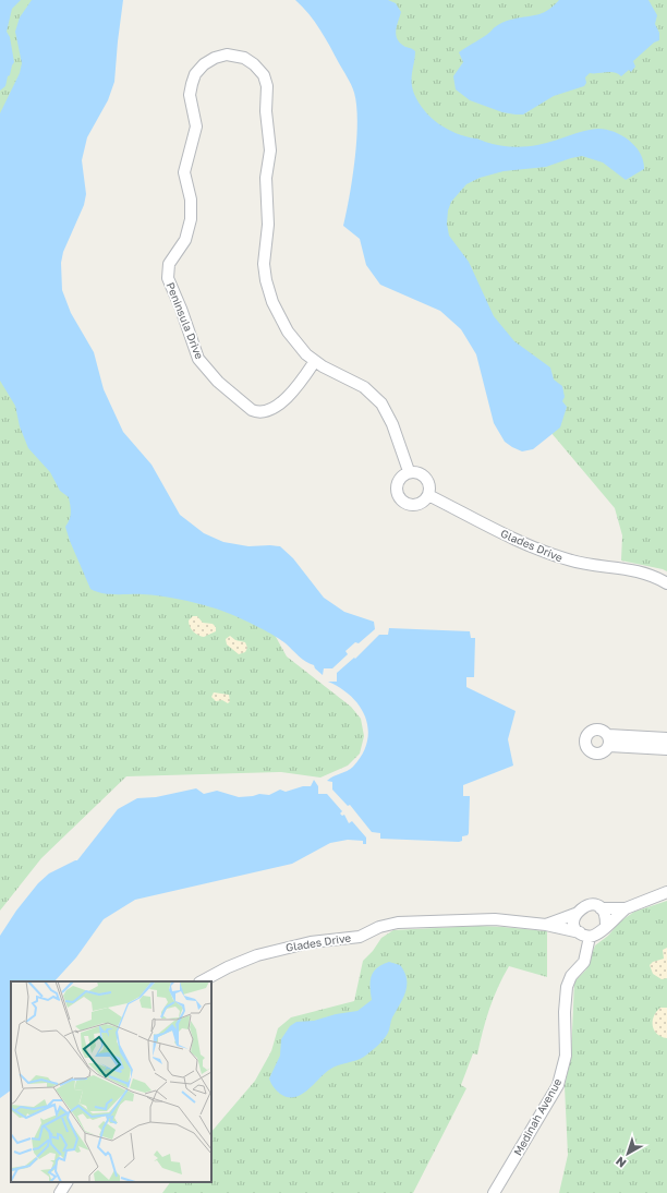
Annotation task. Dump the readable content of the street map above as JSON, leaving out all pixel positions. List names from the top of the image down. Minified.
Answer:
{"streets":{"street":["Peninsula Drive","Glades Drive","Medinah Avenue"]},"crossings":[["Peninsula Drive","Glades Drive"],["Glades Drive","Medinah Avenue"]],"north":"bottom left"}
